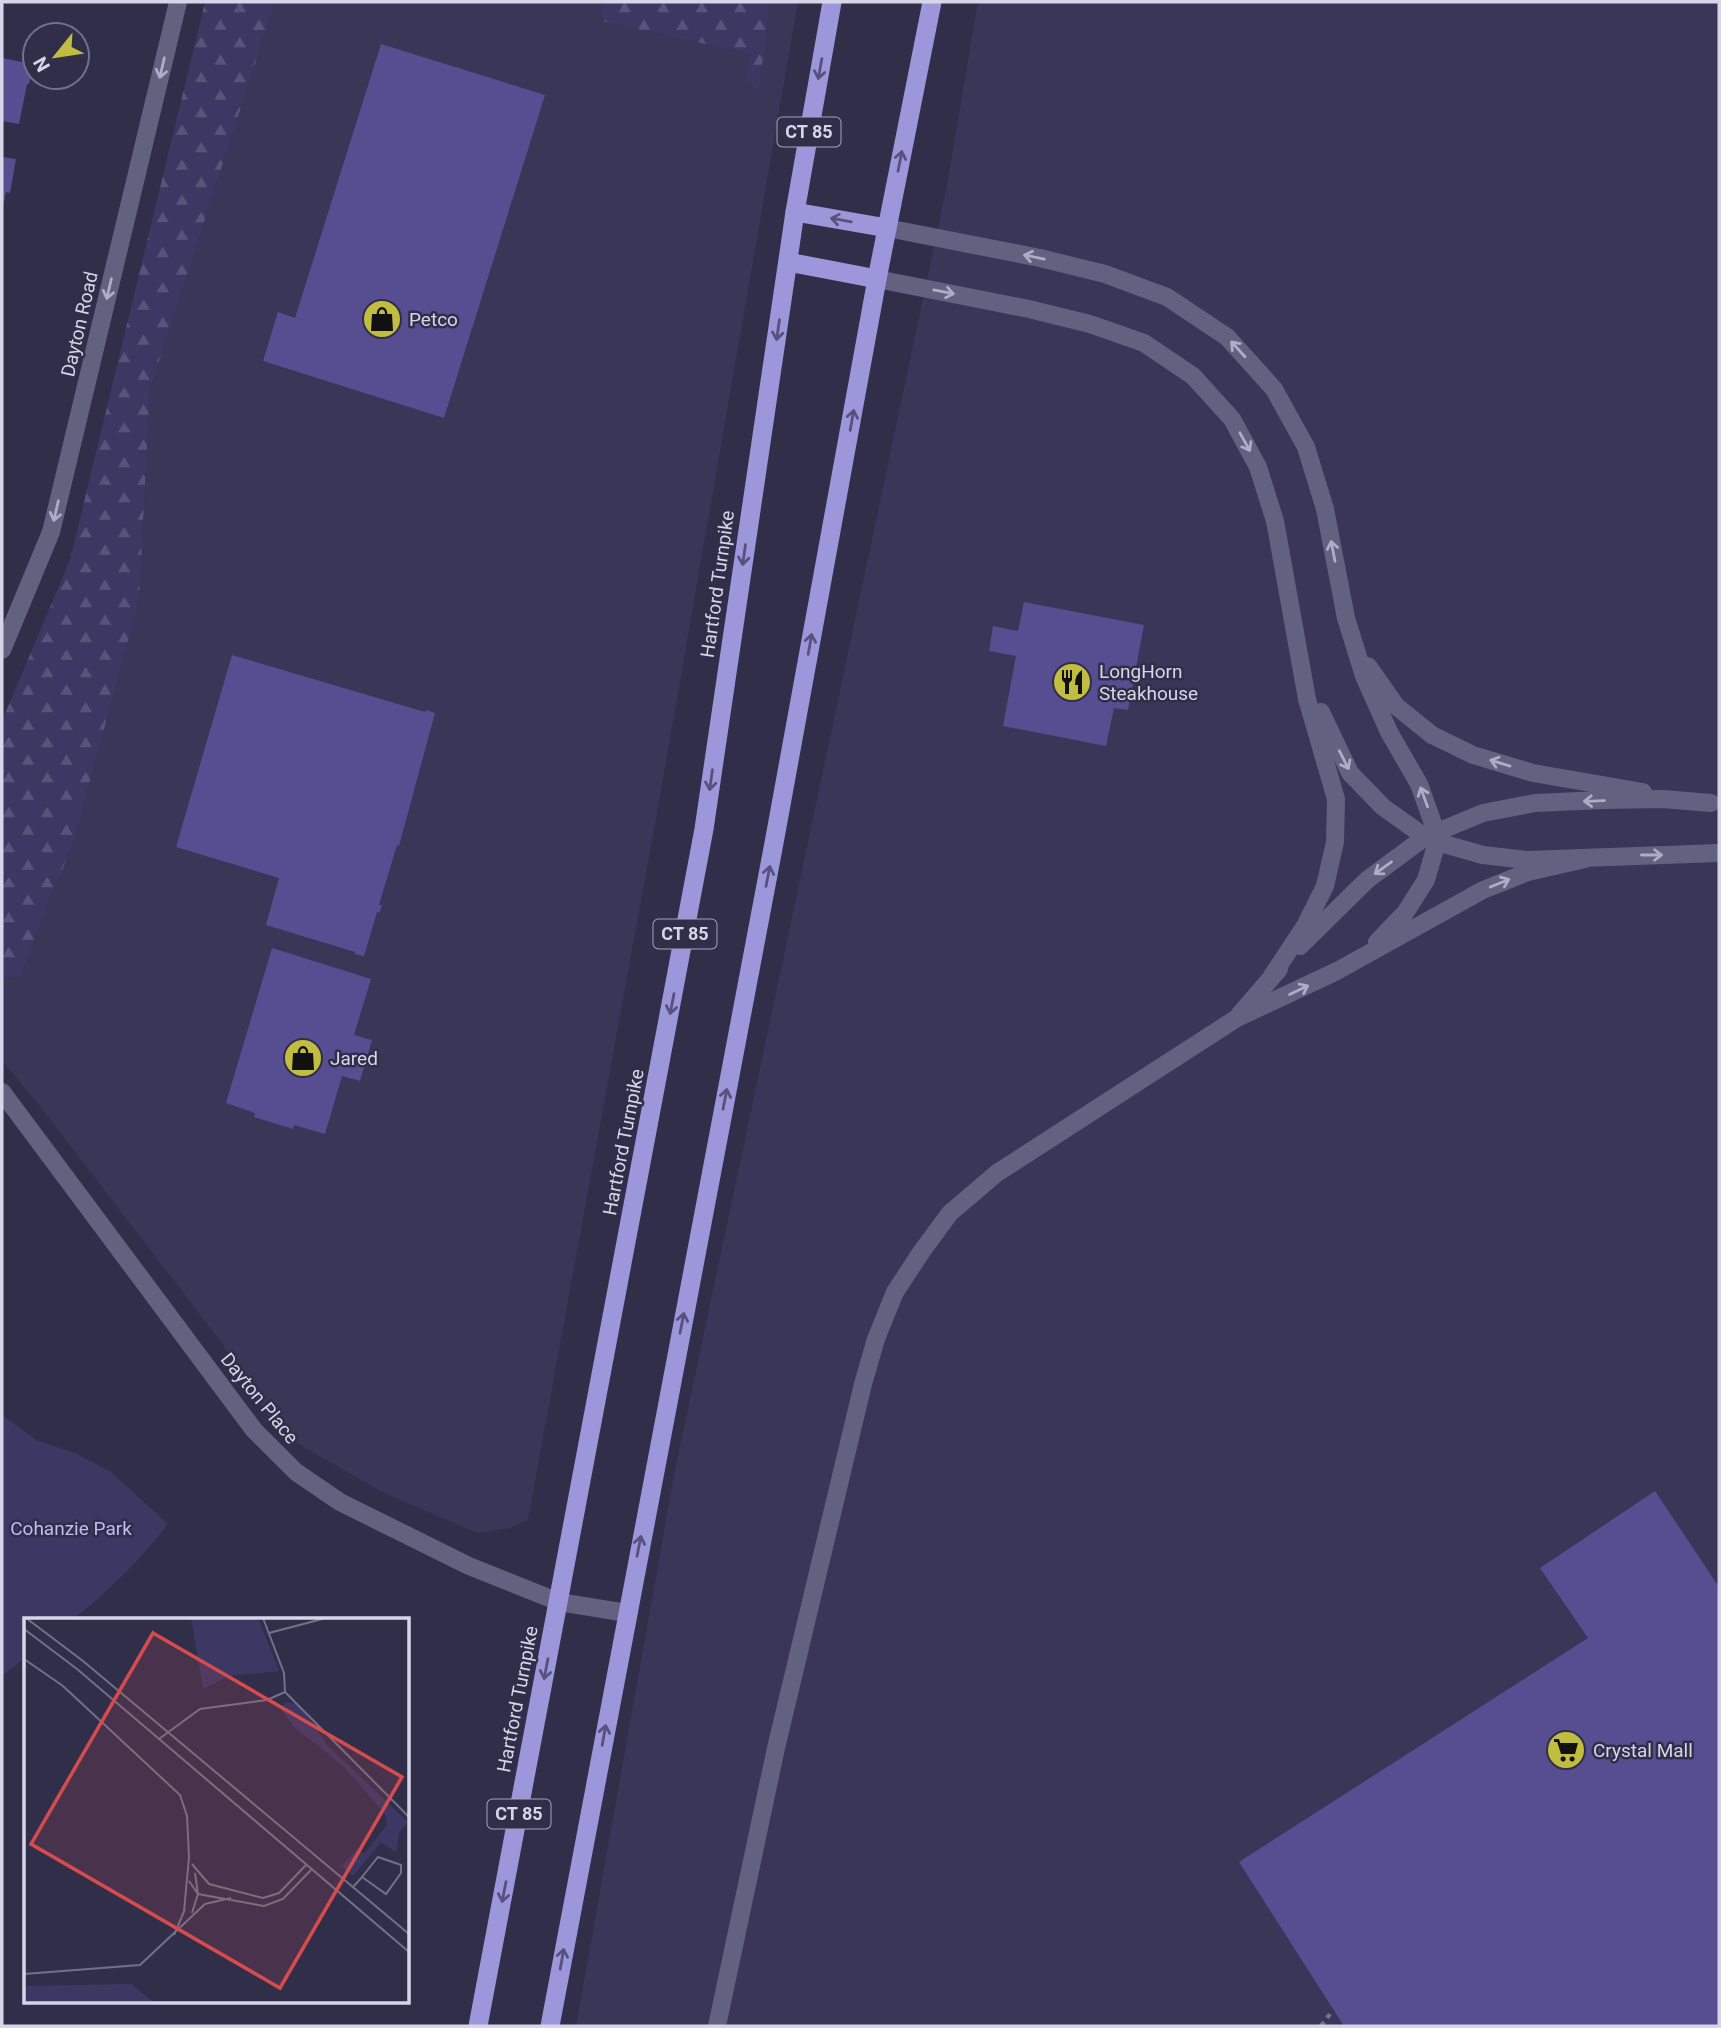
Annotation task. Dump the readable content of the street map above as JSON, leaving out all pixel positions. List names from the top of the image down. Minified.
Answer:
{"streets":{"highway":["CT 85","Hartford Turnpike"],"street":["Dayton Road","Dayton Place"]},"crossings":[["Hartford Turnpike","Dayton Place"]],"one_way":["Dayton Road"],"parks":["Cohanzie Park"],"places":{"shop":["Petco","Jared"],"restaurant":["LongHorn Steakhouse"],"supermarket":["Crystal Mall"]},"north":"bottom left"}
